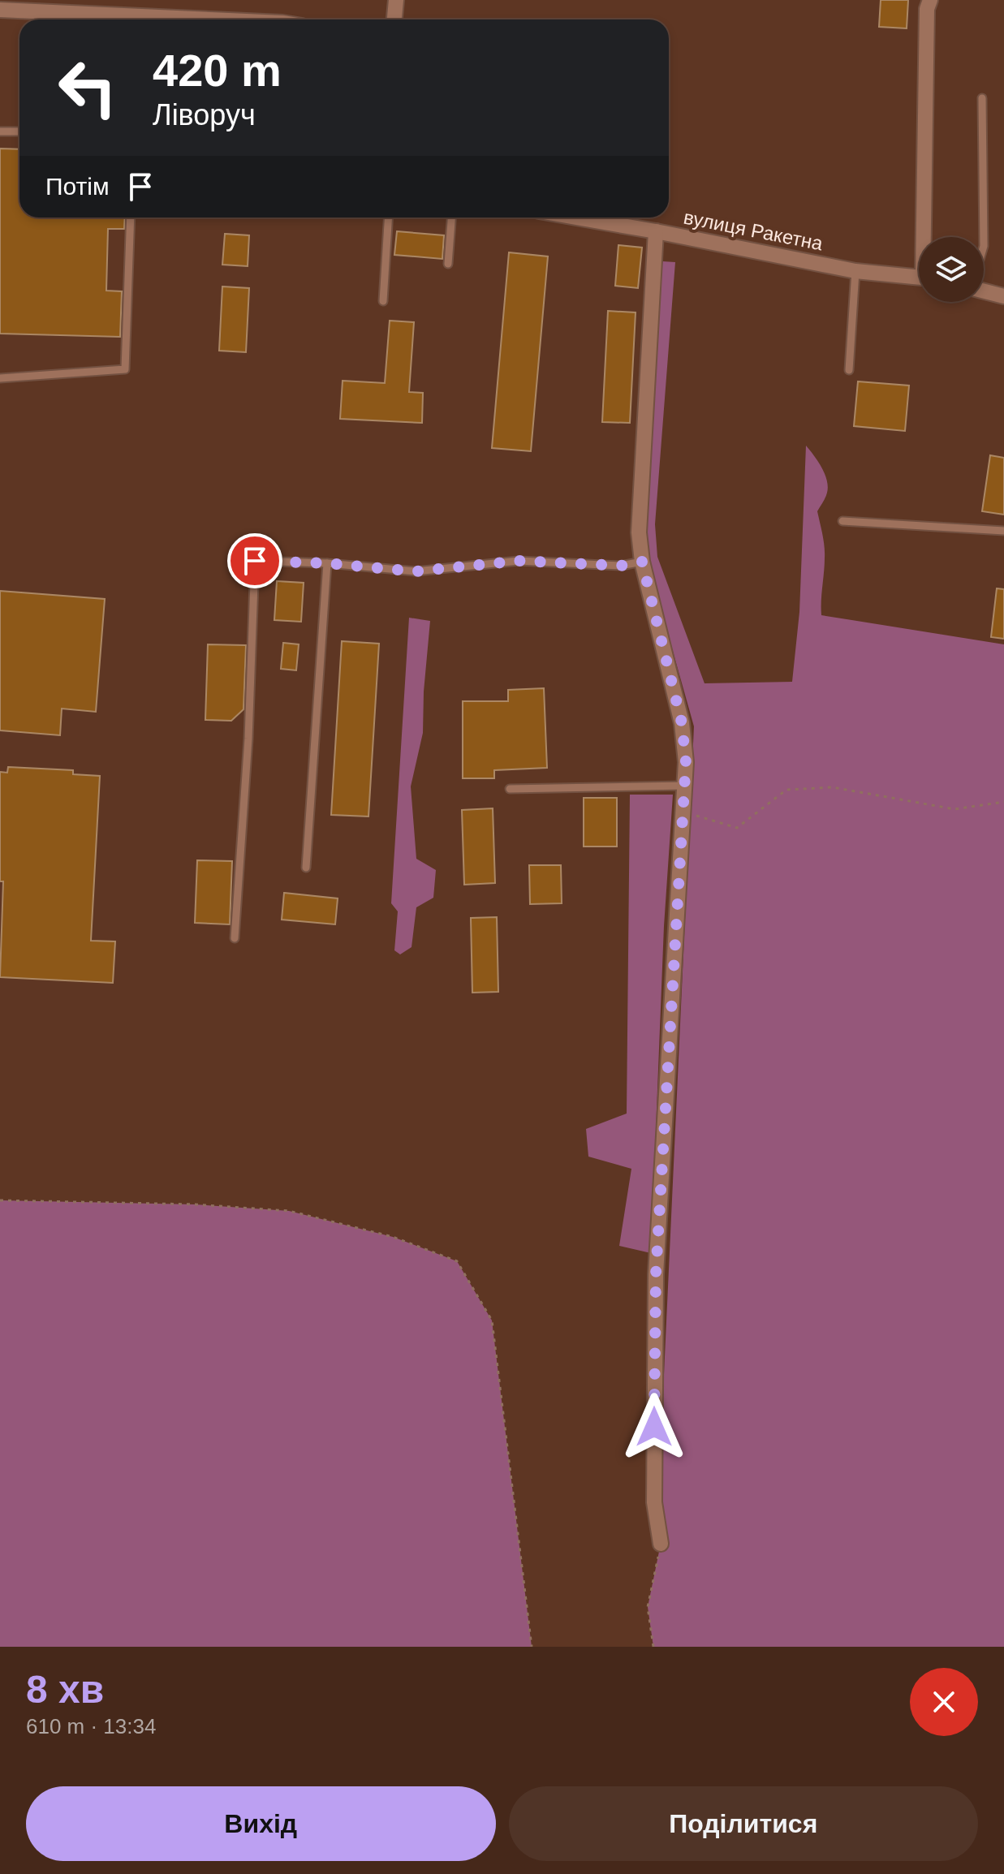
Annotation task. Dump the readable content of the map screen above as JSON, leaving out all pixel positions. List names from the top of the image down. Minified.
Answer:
{"streets":{"street":["вулиця Ракетна"]},"page":{"turn":["420 m","Ліворуч"],"then":"Потім","heading":["8 хв","610 m · 13:34"],"buttons":["Вихід","Поділитися"]}}
